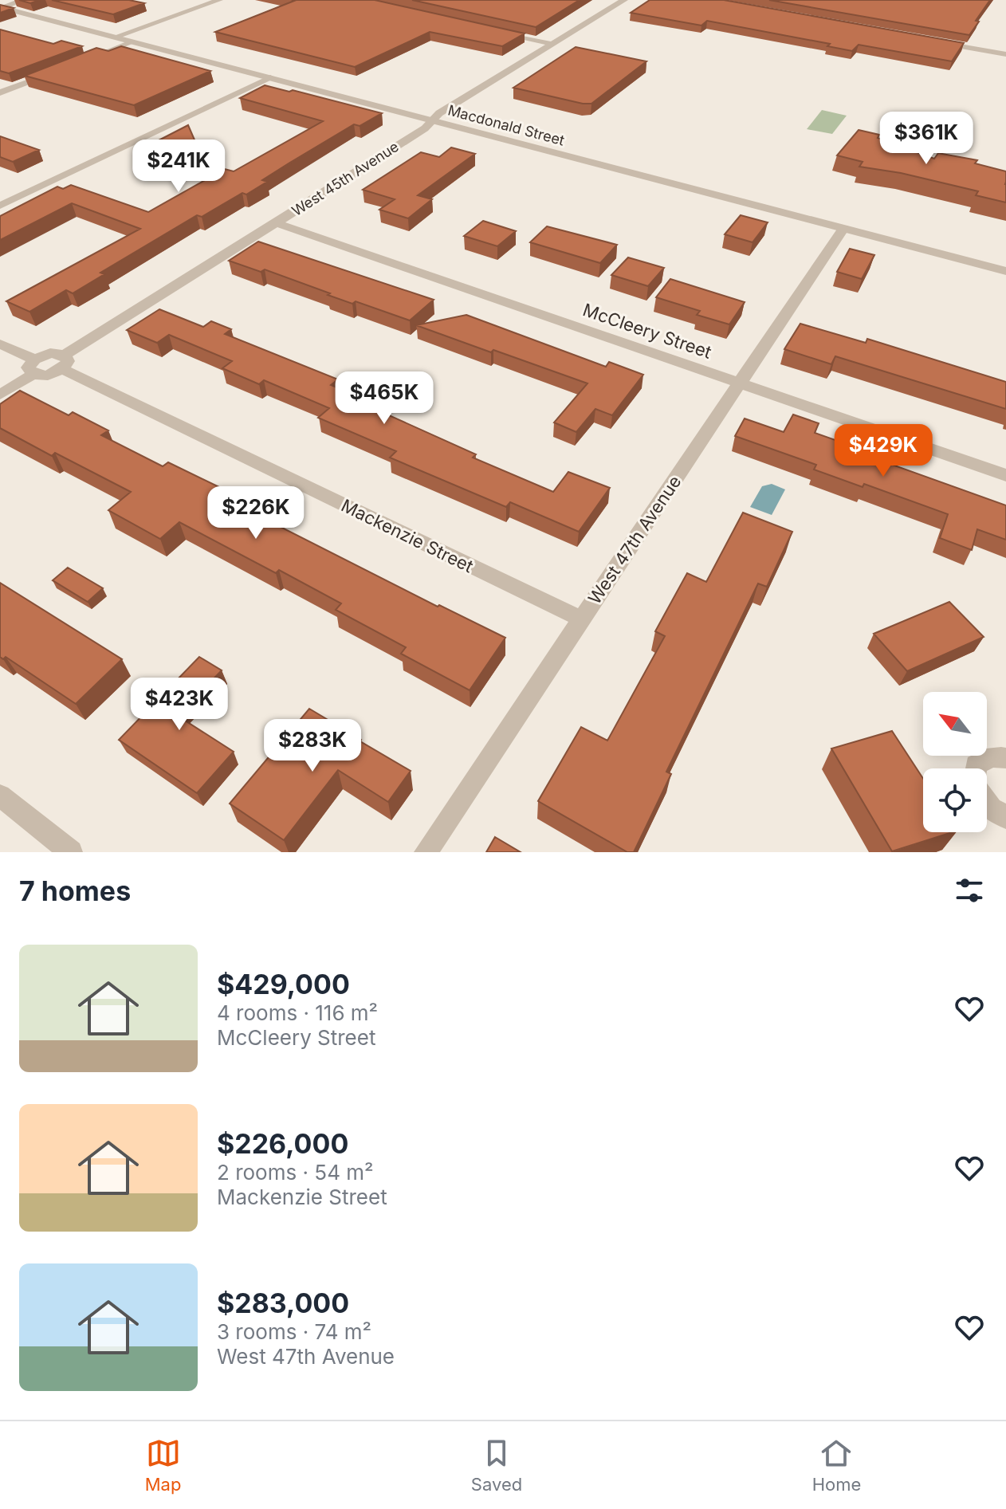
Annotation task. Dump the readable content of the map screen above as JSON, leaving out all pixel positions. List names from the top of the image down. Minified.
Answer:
{"streets":{"street":["Macdonald Street","West 45th Avenue","McCleery Street","Mackenzie Street","West 47th Avenue"]},"crossings":[["Macdonald Street","West 45th Avenue"],["Macdonald Street","West 47th Avenue"],["West 45th Avenue","McCleery Street"],["West 45th Avenue","Mackenzie Street"],["McCleery Street","West 47th Avenue"],["Mackenzie Street","West 47th Avenue"]],"north":"top left","page":{"price":["$361K","$241K","$465K","$429K","$226K","$423K","$283K"],"heading":"7 homes","list":[{"name":"$429,000","note":"4 rooms · 116 m² · McCleery Street"},{"name":"$226,000","note":"2 rooms · 54 m² · Mackenzie Street"},{"name":"$283,000","note":"3 rooms · 74 m² · West 47th Avenue"}],"tabs":["Map","Saved","Home"]}}
